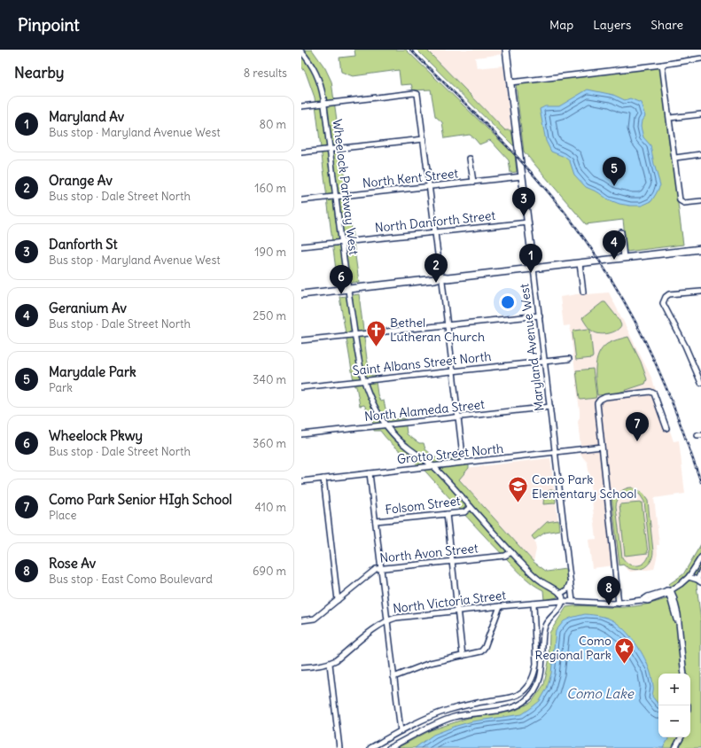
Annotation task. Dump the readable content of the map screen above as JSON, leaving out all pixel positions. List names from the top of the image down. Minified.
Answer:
{"streets":{"main road":["Maryland Avenue West"],"street":["North Kent Street","Wheelock Parkway West","North Danforth Street","Saint Albans Street North","North Alameda Street","Grotto Street North","Folsom Street","North Avon Street","North Victoria Street"]},"crossings":[["North Kent Street","Wheelock Parkway West"],["North Kent Street","Maryland Avenue West"],["Wheelock Parkway West","North Danforth Street"],["Wheelock Parkway West","Saint Albans Street North"],["Wheelock Parkway West","North Alameda Street"],["Wheelock Parkway West","Grotto Street North"],["Wheelock Parkway West","Folsom Street"],["Wheelock Parkway West","North Avon Street"],["North Danforth Street","Maryland Avenue West"],["Maryland Avenue West","Saint Albans Street North"],["Maryland Avenue West","North Alameda Street"],["Maryland Avenue West","Grotto Street North"],["Maryland Avenue West","North Victoria Street"]],"water":["Como Lake"],"places":{"church":["Bethel Lutheran Church"],"school or university":["Como Park Elementary School"],"place":["Como Regional Park"]},"page":{"header":"Pinpoint","nav":["Map","Layers","Share"],"heading":["Nearby","8 results"],"list":[{"mark":"1","name":"Maryland Av","note":"Bus stop · Maryland Avenue West","value":"80 m"},{"mark":"2","name":"Orange Av","note":"Bus stop · Dale Street North","value":"160 m"},{"mark":"3","name":"Danforth St","note":"Bus stop · Maryland Avenue West","value":"190 m"},{"mark":"4","name":"Geranium Av","note":"Bus stop · Dale Street North","value":"250 m"},{"mark":"5","name":"Marydale Park","note":"Park","value":"340 m"},{"mark":"6","name":"Wheelock Pkwy","note":"Bus stop · Dale Street North","value":"360 m"},{"mark":"7","name":"Como Park Senior HIgh School","note":"Place","value":"410 m"},{"mark":"8","name":"Rose Av","note":"Bus stop · East Como Boulevard","value":"690 m"}],"pins":["5","3","4","1","2","6","7","8"],"map_buttons":["+","−"]}}
